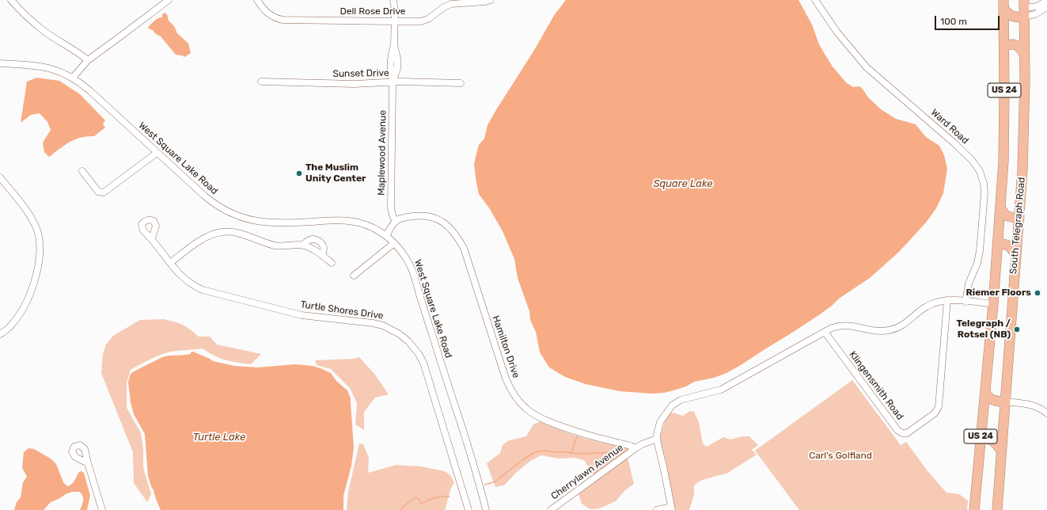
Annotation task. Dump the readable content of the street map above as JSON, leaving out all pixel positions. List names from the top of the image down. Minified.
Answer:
{"streets":{"highway":["US 24","South Telegraph Road"],"street":["Dell Rose Drive","Sunset Drive","Ward Road","Maplewood Avenue","West Square Lake Road","Turtle Shores Drive","Hamilton Drive","Klingensmith Road","Cherrylawn Avenue"]},"crossings":[["Dell Rose Drive","Maplewood Avenue"],["Sunset Drive","Maplewood Avenue"],["Maplewood Avenue","Hamilton Drive"],["Hamilton Drive","Cherrylawn Avenue"]],"water":["Square Lake","Turtle Lake"],"parks":["Carl's Golfland"],"places":["The Muslim Unity Center","Riemer Floors","Telegraph / Rotsel (NB)"],"scale_bar":"100 m"}
